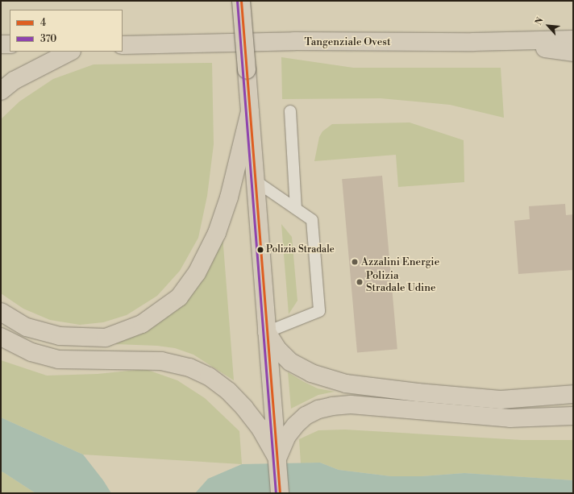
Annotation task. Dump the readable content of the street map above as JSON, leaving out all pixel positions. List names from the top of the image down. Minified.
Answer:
{"streets":{"main road":["Tangenziale Ovest"]},"places":["Polizia Stradale","Azzalini Energie","Polizia Stradale Udine"],"lines":["transit line 4","transit line 370"],"legend":["4","370"],"north":"top left"}
